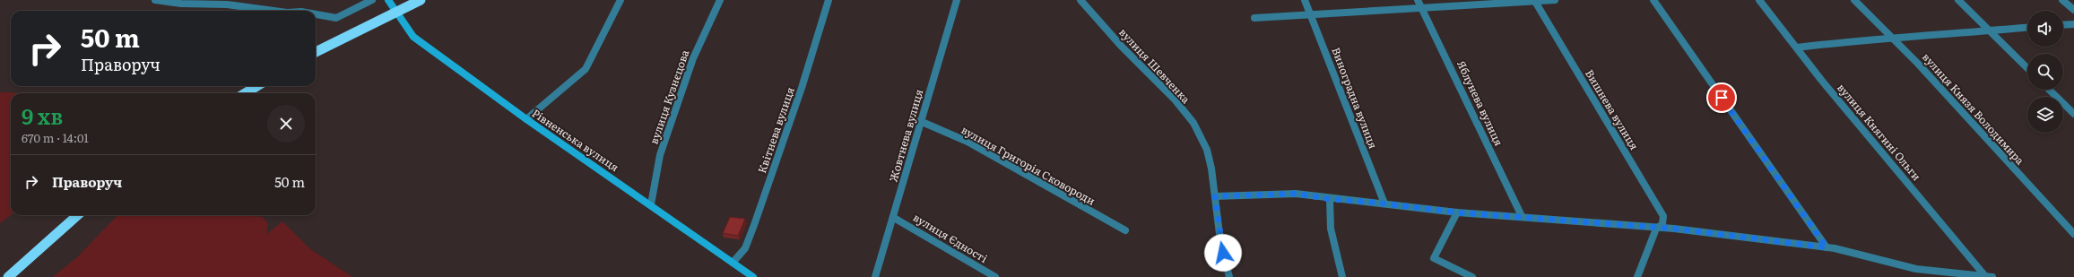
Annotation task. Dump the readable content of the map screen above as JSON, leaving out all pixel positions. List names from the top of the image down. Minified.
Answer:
{"streets":{"main road":["Рівненська вулиця"],"street":["вулиця Шевченка","вулиця Кузнєцова","Виноградна вулиця","Яблунева вулиця","вулиця Князя Володимира","Вишнева вулиця","Квітнева вулиця","вулиця Княгині Ольги","Жовтнева вулиця","вулиця Григорія Сковороди","вулиця Єдності"]},"crossings":[["вулиця Кузнєцова","Рівненська вулиця"],["Квітнева вулиця","Рівненська вулиця"],["Жовтнева вулиця","вулиця Григорія Сковороди"],["Жовтнева вулиця","вулиця Єдності"]],"page":{"turn":["50 m","Праворуч"],"heading":["9 хв","670 m · 14:01"],"list":[{"name":"Праворуч","value":"50 m"}]}}
